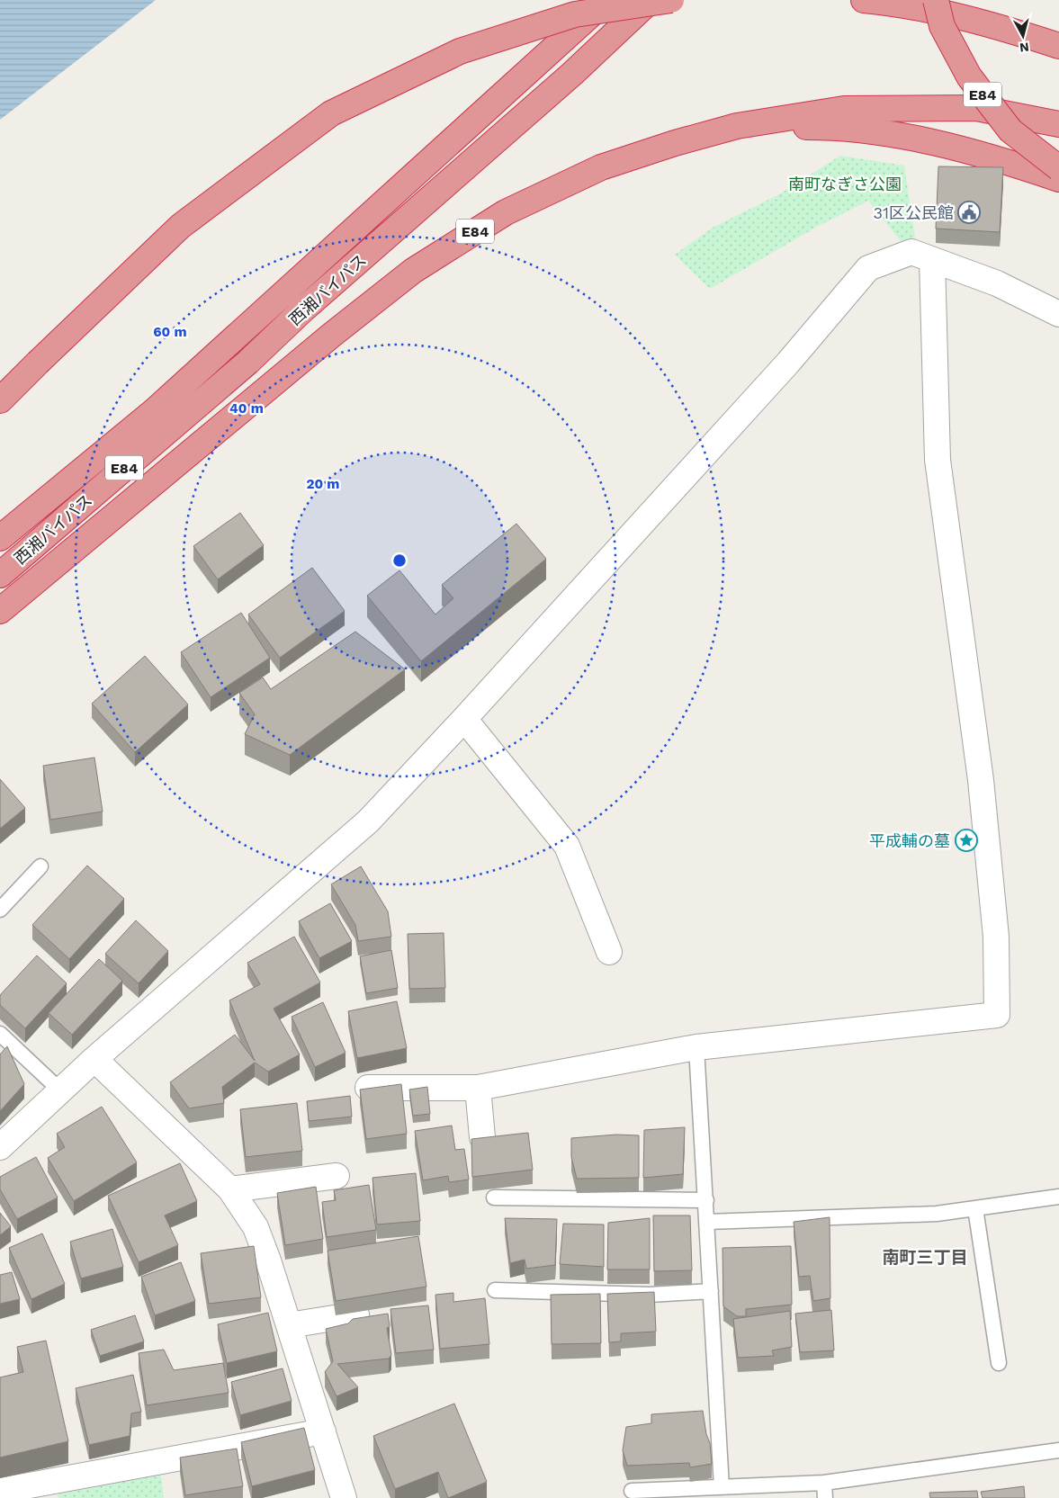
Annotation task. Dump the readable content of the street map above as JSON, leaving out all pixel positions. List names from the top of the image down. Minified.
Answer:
{"streets":{"highway":["E84","西湘バイパス"]},"districts":["南町三丁目"],"parks":["南町なぎさ公園"],"places":{"public building":["31区公民館"],"place":["平成輔の墓"]},"north":"bottom","rings":["60 m","40 m","20 m"]}
